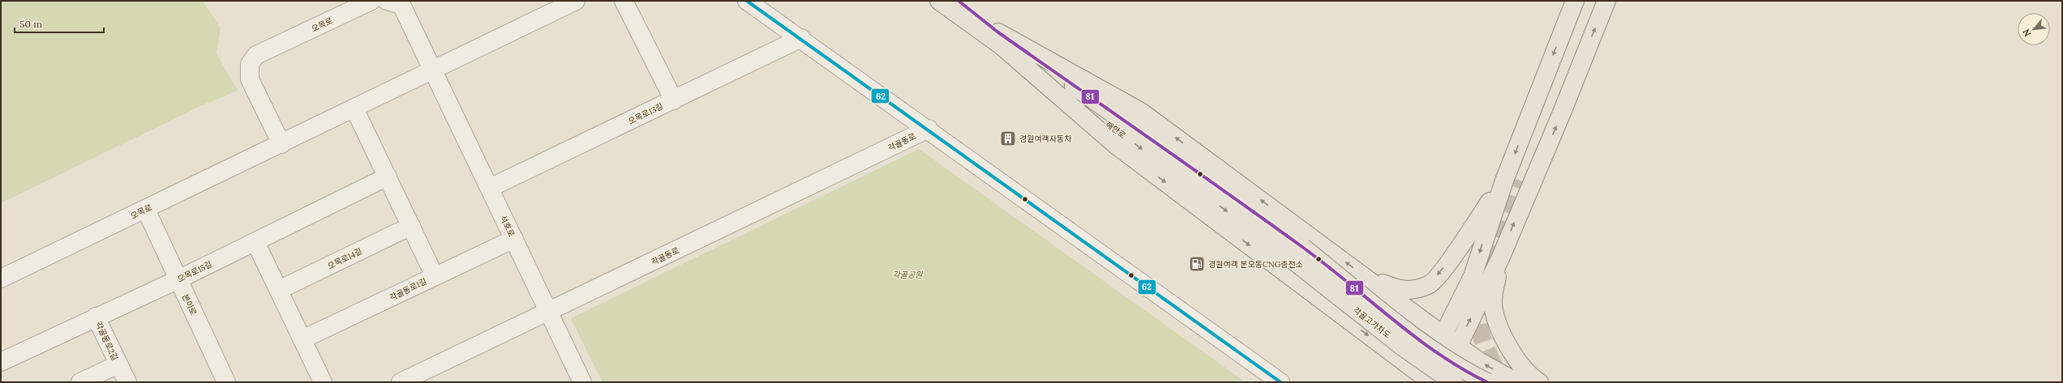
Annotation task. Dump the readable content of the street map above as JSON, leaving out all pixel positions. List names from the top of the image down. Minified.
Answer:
{"streets":{"main road":["해안로","각골고가차도"],"street":["오목로","오목로13길","각골동로","석호로","오목로14길","오목로15길","각골동로1길","본이로","각골동로2길"]},"crossings":[["오목로","석호로"],["오목로","본이로"],["오목로13길","석호로"],["해안로","각골고가차도"],["각골동로","석호로"],["석호로","각골동로1길"],["오목로15길","본이로"],["오목로15길","각골동로2길"]],"parks":["각골공원"],"places":{"building":["경원여객자동차"],"fuel station":["경원여객 본오동CNG충전소"]},"lines":["transit line 62","transit line 81"],"scale_bar":"50 m","north":"bottom left"}
